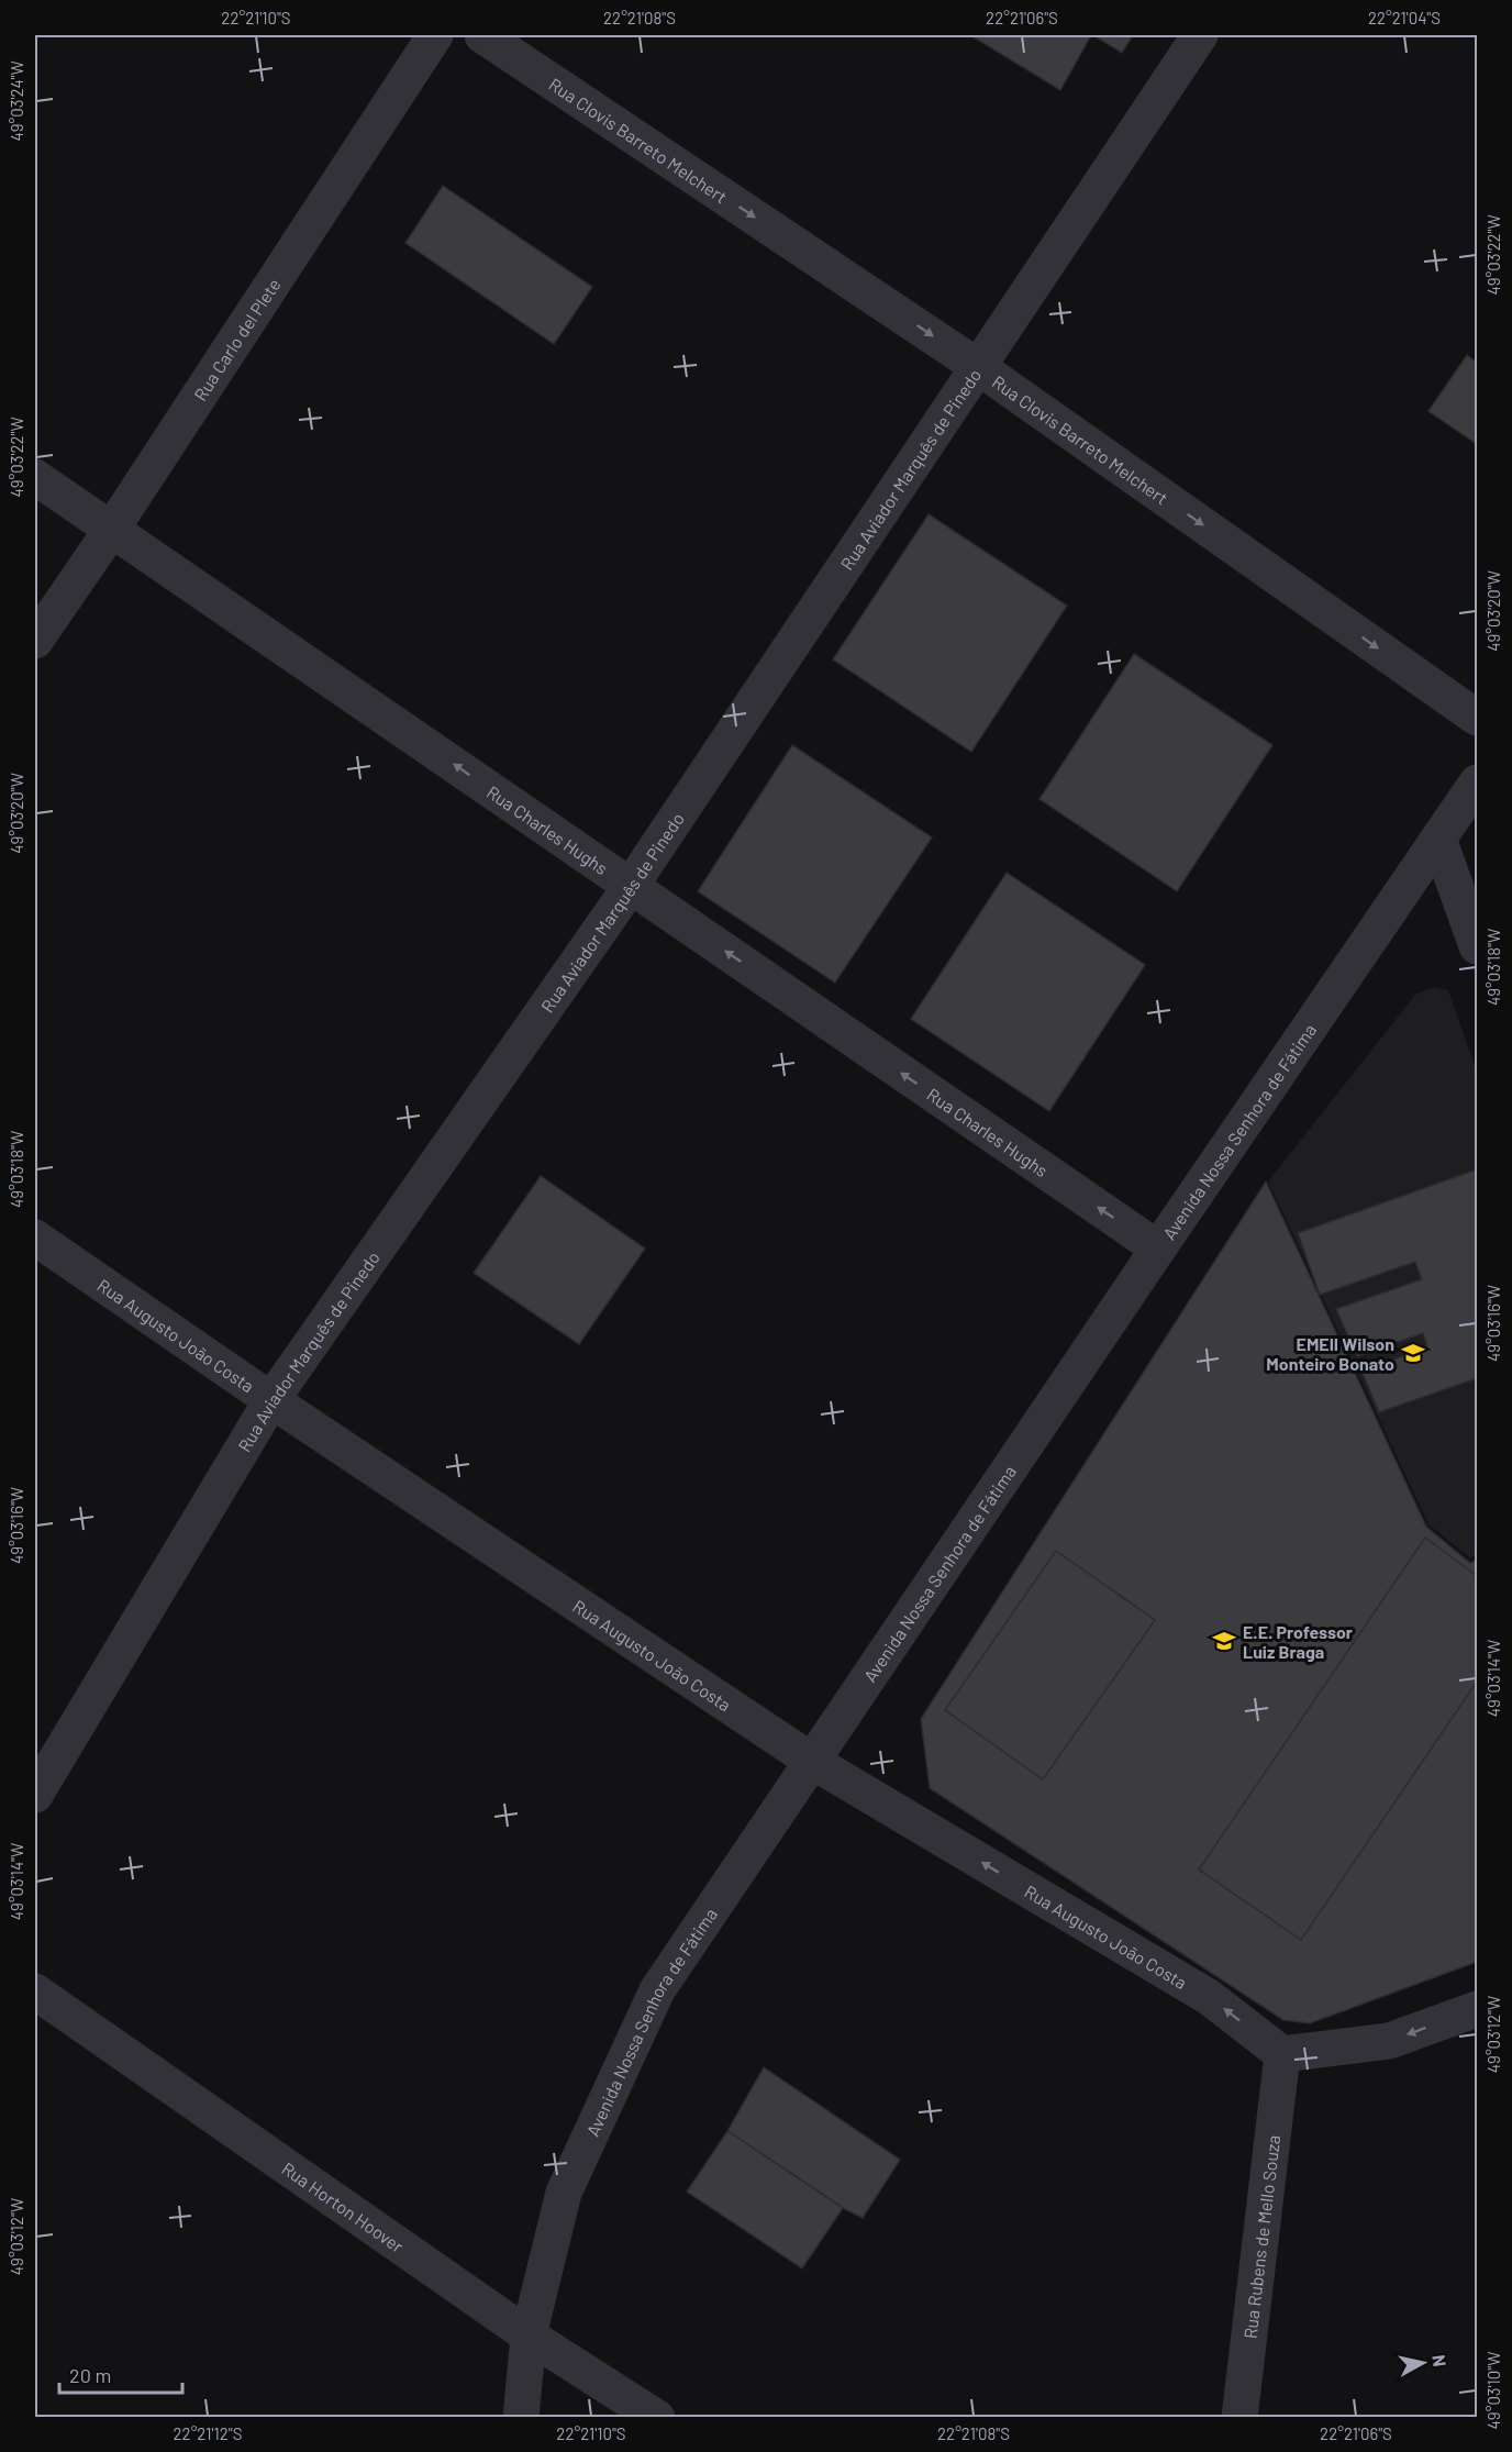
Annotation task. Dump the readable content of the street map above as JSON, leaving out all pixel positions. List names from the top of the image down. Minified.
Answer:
{"streets":{"street":["Rua Clovis Barreto Melchert","Rua Carlo del Plete","Rua Aviador Marquês de Pinedo","Rua Charles Hughs","Avenida Nossa Senhora de Fátima","Rua Augusto João Costa","Rua Horton Hoover","Rua Rubens de Mello Souza"]},"crossings":[["Rua Clovis Barreto Melchert","Rua Aviador Marquês de Pinedo"],["Rua Carlo del Plete","Rua Charles Hughs"],["Rua Aviador Marquês de Pinedo","Rua Charles Hughs"],["Rua Aviador Marquês de Pinedo","Rua Augusto João Costa"],["Rua Charles Hughs","Avenida Nossa Senhora de Fátima"],["Avenida Nossa Senhora de Fátima","Rua Augusto João Costa"],["Avenida Nossa Senhora de Fátima","Rua Horton Hoover"],["Rua Augusto João Costa","Rua Rubens de Mello Souza"]],"one_way":["Rua Clovis Barreto Melchert","Rua Charles Hughs","Rua Augusto João Costa"],"places":{"school or university":["EMEII Wilson Monteiro Bonato","E.E. Professor Luiz Braga"]},"scale_bar":"20 m","north":"right","coordinates":["22°21'10\"S","22°21'08\"S","22°21'06\"S","22°21'04\"S","49°03'24\"W","49°03'22\"W","49°03'20\"W","49°03'18\"W","49°03'16\"W","49°03'14\"W","49°03'12\"W","49°03'10\"W","22°21'12\"S"]}
